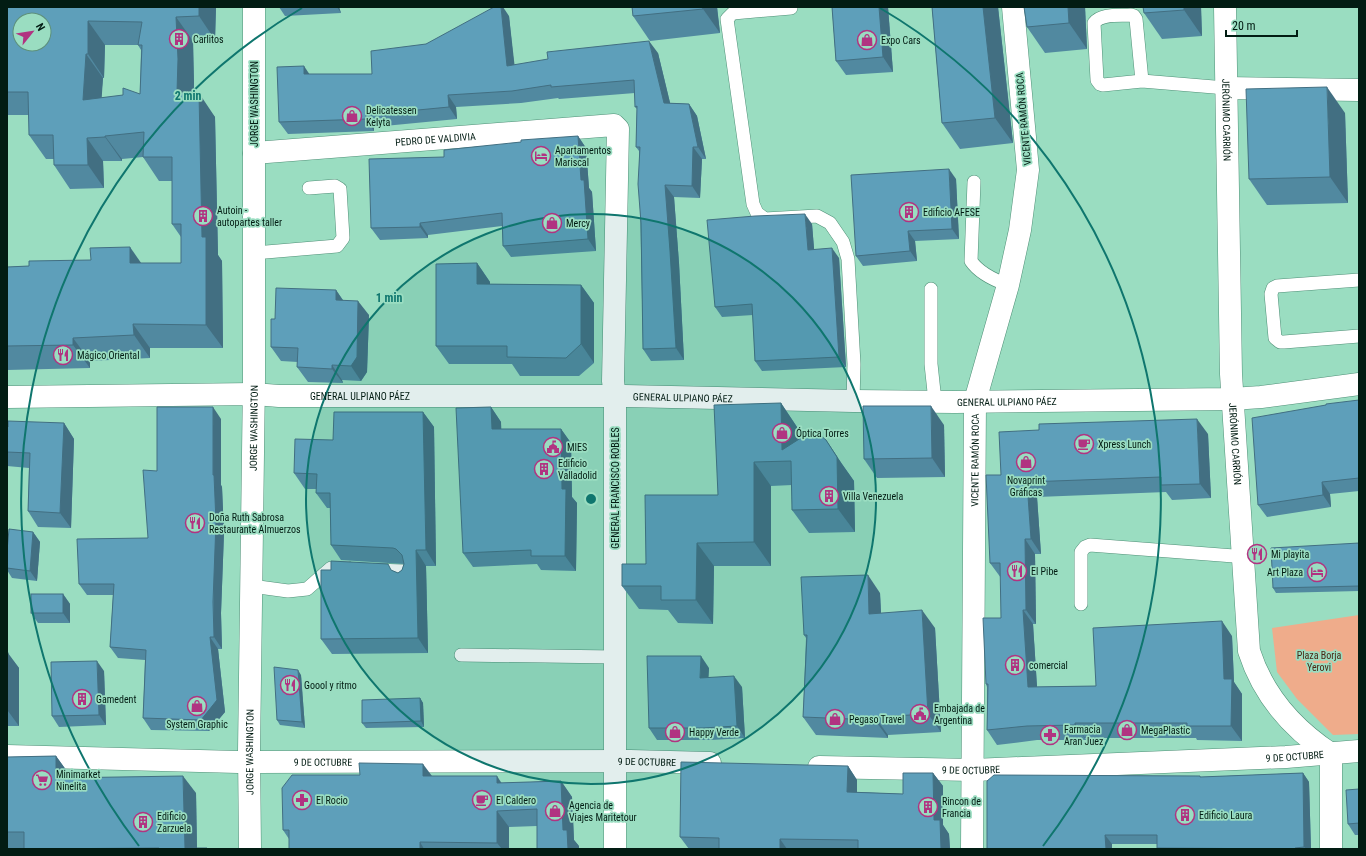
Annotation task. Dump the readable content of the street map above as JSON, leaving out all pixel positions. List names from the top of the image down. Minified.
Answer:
{"streets":{"street":["JORGE WASHINGTON","VICENTE RAMÓN ROCA","JERÓNIMO CARRIÓN","PEDRO DE VALDIVIA","GENERAL ULPIANO PÁEZ","GENERAL FRANCISCO ROBLES","9 DE OCTUBRE"]},"crossings":[["JORGE WASHINGTON","PEDRO DE VALDIVIA"],["JORGE WASHINGTON","GENERAL ULPIANO PÁEZ"],["JORGE WASHINGTON","9 DE OCTUBRE"],["VICENTE RAMÓN ROCA","GENERAL ULPIANO PÁEZ"],["VICENTE RAMÓN ROCA","9 DE OCTUBRE"],["JERÓNIMO CARRIÓN","GENERAL ULPIANO PÁEZ"],["JERÓNIMO CARRIÓN","9 DE OCTUBRE"],["PEDRO DE VALDIVIA","GENERAL FRANCISCO ROBLES"],["GENERAL ULPIANO PÁEZ","GENERAL FRANCISCO ROBLES"],["GENERAL FRANCISCO ROBLES","9 DE OCTUBRE"]],"parks":["Plaza Borja Yerovi"],"places":{"building":["Carlitos","Edificio AFESE","Autoin - autopartes taller","Edificio Valladolid","Villa Venezuela","comercial","Gamedent","Rincon de Francia","Edificio Laura","Edificio Zarzuela"],"shop":["Expo Cars","Delicatessen Kelyta","Mercy","Óptica Torres","Novaprint Gráficas","System Graphic","Pegaso Travel","MegaPlastic","Happy Verde","Agencia de Viajes Maritetour"],"hotel":["Apartamentos Mariscal","Art Plaza"],"restaurant":["Mágico Oriental","Doña Ruth Sabrosa Restaurante Almuerzos","Mi playita","El Pibe","Goool y ritmo"],"cafe":["Xpress Lunch","El Caldero"],"public building":["MIES","Embajada de Argentina"],"pharmacy":["Farmacia Aran Juez","El Rocio"],"supermarket":["Minimarket Ninelita"]},"scale_bar":"20 m","north":"top right","rings":["2 min","1 min"]}
